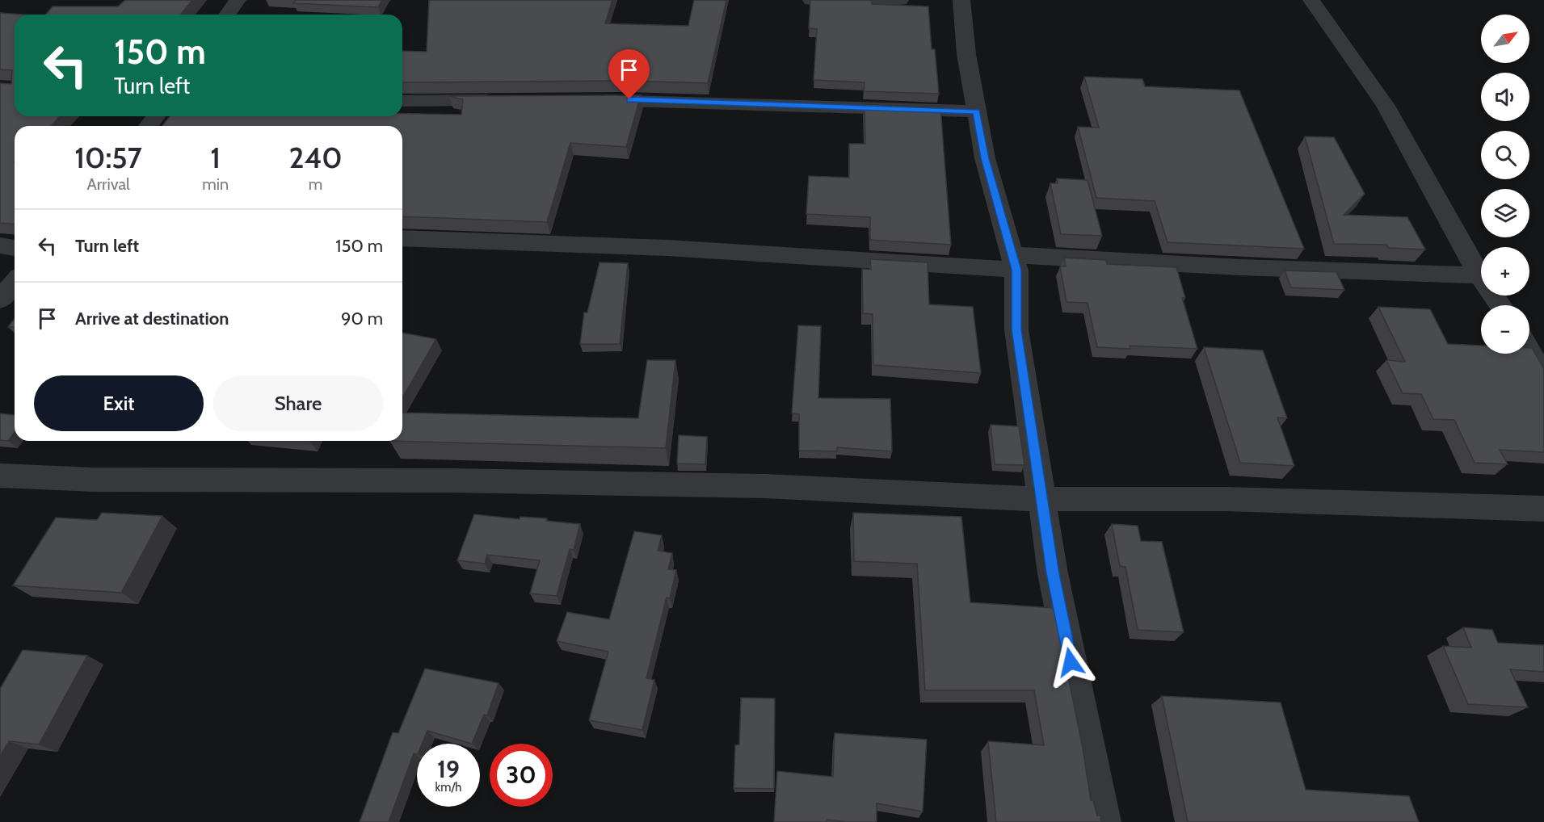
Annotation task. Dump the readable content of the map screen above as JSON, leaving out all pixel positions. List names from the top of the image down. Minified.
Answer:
{"north":"top right","page":{"map_buttons":["+","−"],"turn":["150 m","Turn left"],"eta":["10:57","Arrival","1","min","240","m"],"list":[{"name":"Turn left","value":"150 m"},{"name":"Arrive at destination","value":"90 m"}],"buttons":["Exit","Share"],"speed":"19 km/h","limit":"30"}}
